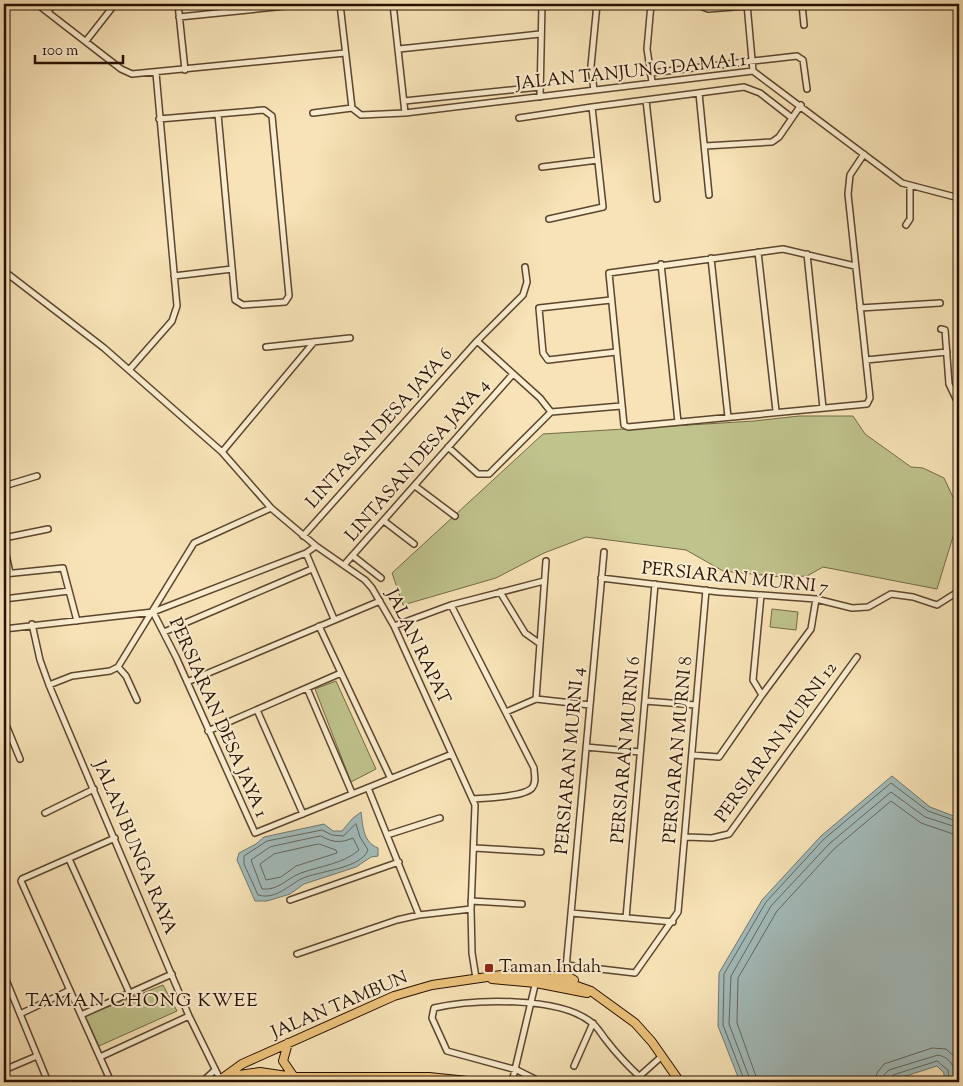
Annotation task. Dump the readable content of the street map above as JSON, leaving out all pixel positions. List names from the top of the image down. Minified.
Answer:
{"streets":{"main road":["JALAN TAMBUN"],"street":["JALAN TANJUNG DAMAI 1","LINTASAN DESA JAYA 6","LINTASAN DESA JAYA 4","PERSIARAN MURNI 7","JALAN RAPAT","PERSIARAN DESA JAYA 1","PERSIARAN MURNI 12","PERSIARAN MURNI 6","PERSIARAN MURNI 8","PERSIARAN MURNI 4","JALAN BUNGA RAYA"]},"crossings":[["LINTASAN DESA JAYA 6","JALAN RAPAT"],["LINTASAN DESA JAYA 4","JALAN RAPAT"],["PERSIARAN MURNI 7","PERSIARAN MURNI 6"],["PERSIARAN MURNI 7","PERSIARAN MURNI 8"],["PERSIARAN MURNI 7","PERSIARAN MURNI 4"],["JALAN RAPAT","JALAN TAMBUN"],["PERSIARAN MURNI 12","PERSIARAN MURNI 8"],["JALAN BUNGA RAYA","JALAN TAMBUN"]],"districts":["TAMAN CHONG KWEE"],"places":{"transit":["Taman Indah"]},"scale_bar":"100 m"}
